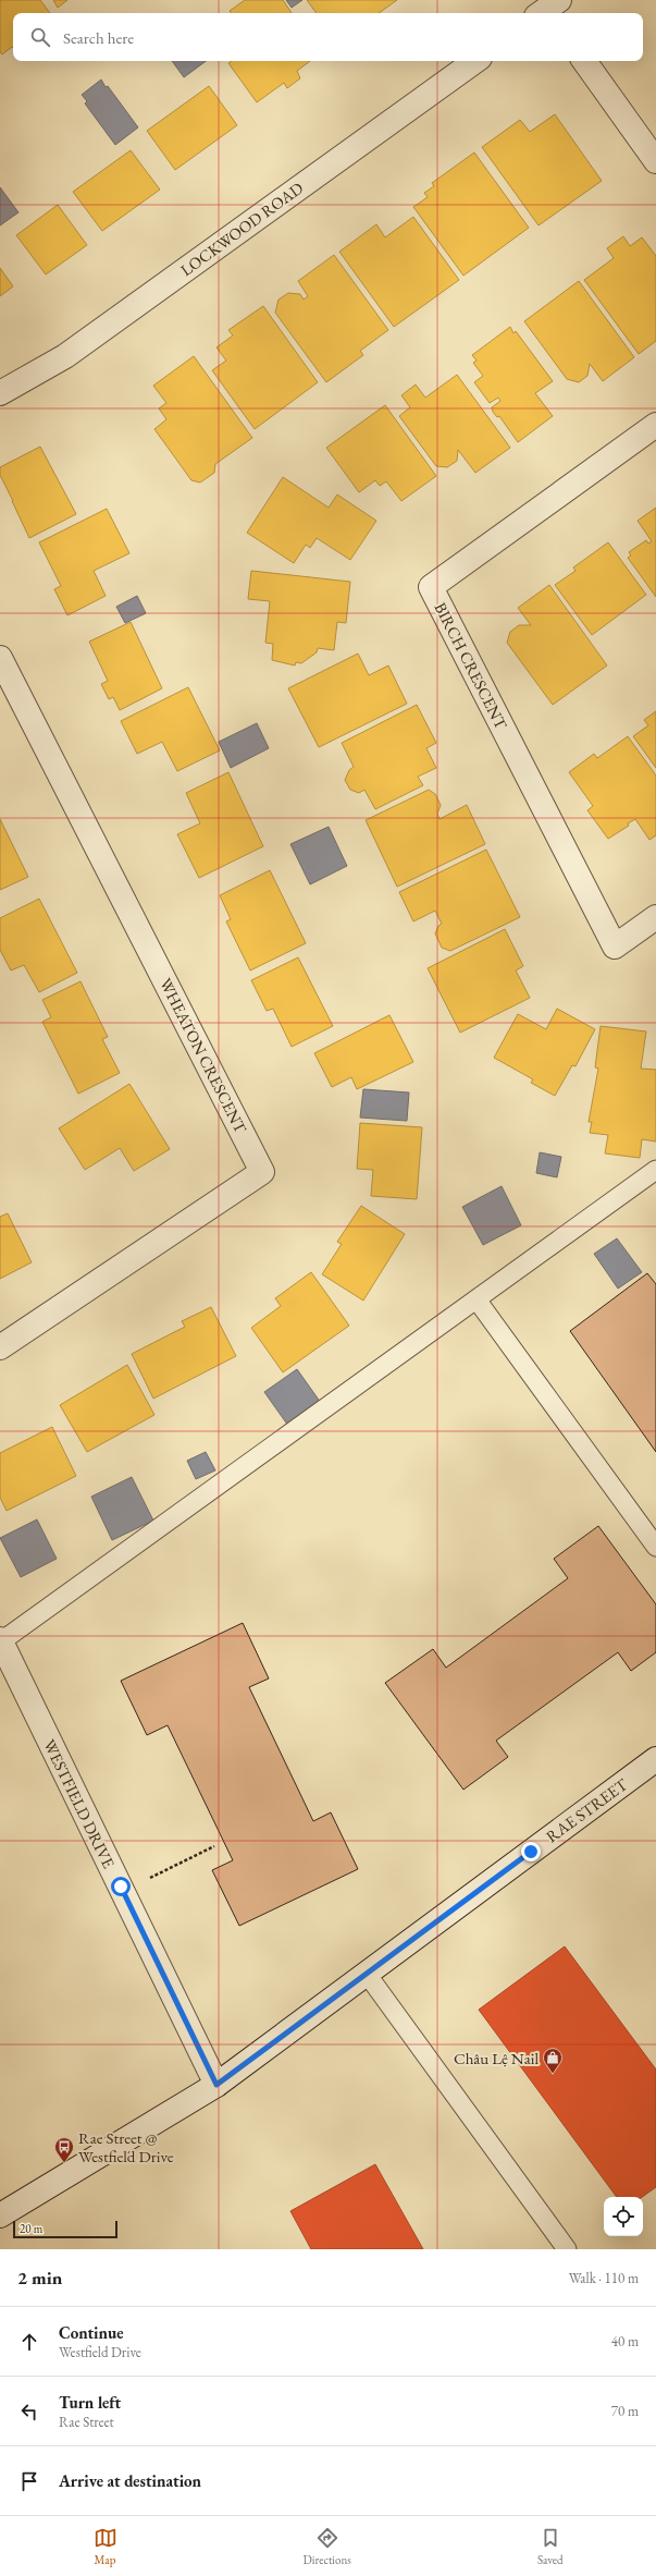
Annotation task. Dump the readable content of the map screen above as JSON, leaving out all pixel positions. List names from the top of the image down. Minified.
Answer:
{"streets":{"street":["LOCKWOOD ROAD","BIRCH CRESCENT","WHEATON CRESCENT","WESTFIELD DRIVE","RAE STREET"]},"crossings":[["WESTFIELD DRIVE","RAE STREET"]],"places":{"shop":["Châu Lệ Nail"],"bus stop":["Rae Street @ Westfield Drive"]},"scale_bar":"20 m","page":{"search":"Search here","scale":"20 m","heading":["2 min","Walk · 110 m"],"list":[["Continue","Westfield Drive","40 m"],["Turn left","Rae Street","70 m"],"Arrive at destination"],"nav":["Map","Directions","Saved"]}}
